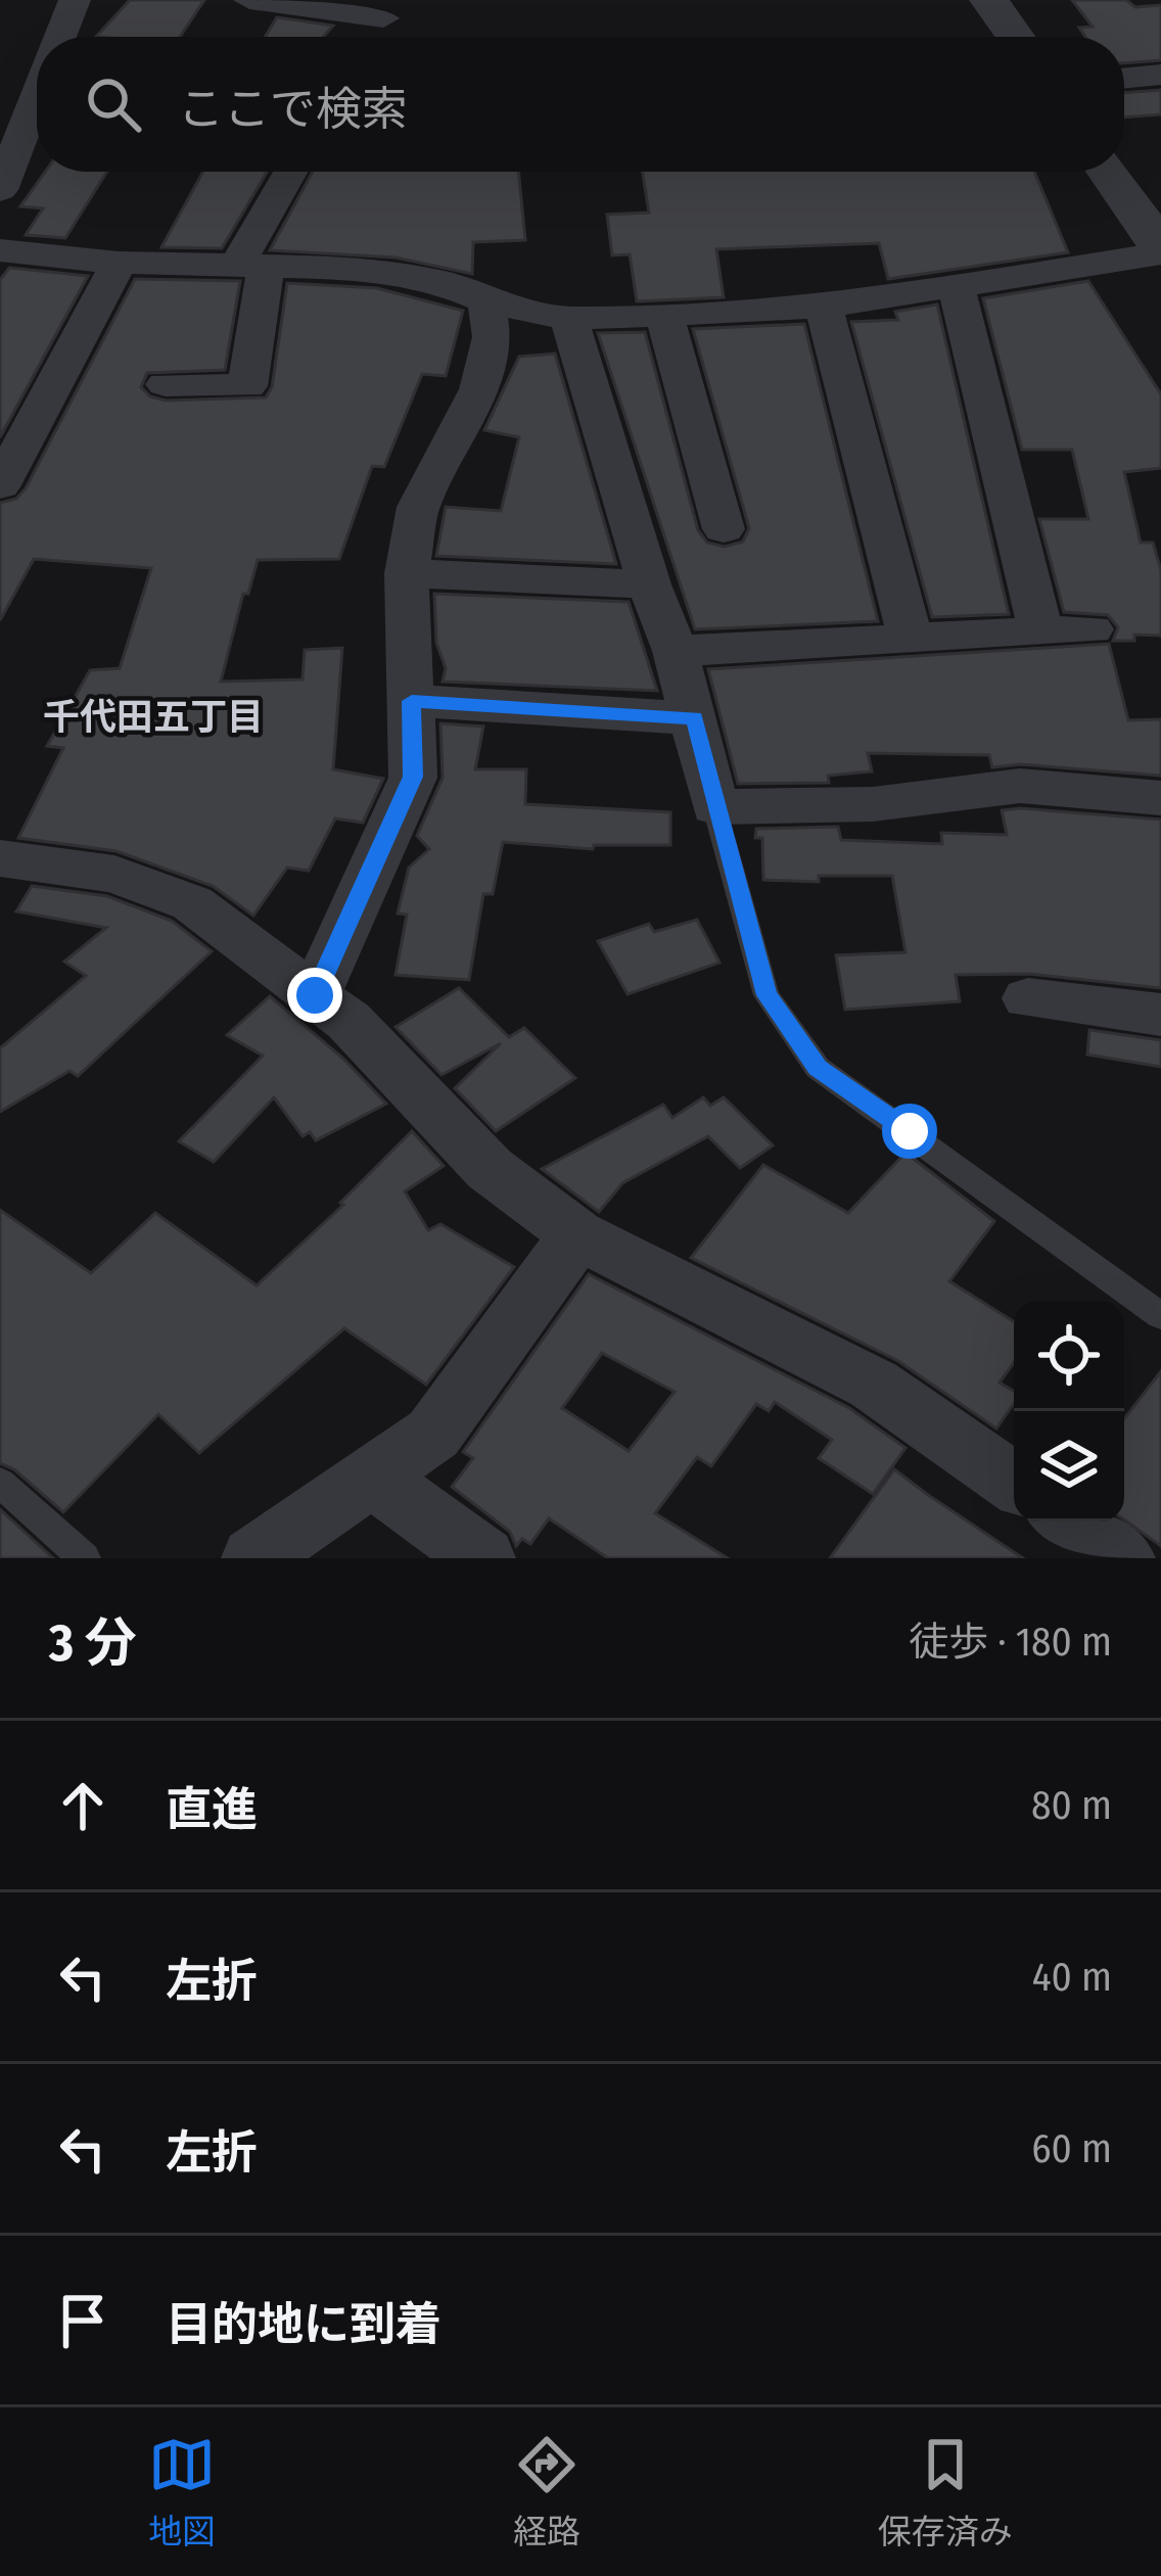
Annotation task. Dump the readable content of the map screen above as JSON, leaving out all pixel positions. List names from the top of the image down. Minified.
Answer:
{"districts":["千代田五丁目"],"page":{"search":"ここで検索","heading":["3 分","徒歩 · 180 m"],"list":[["直進","80 m"],["左折","40 m"],["左折","60 m"],"目的地に到着"],"nav":["地図","経路","保存済み"]}}
